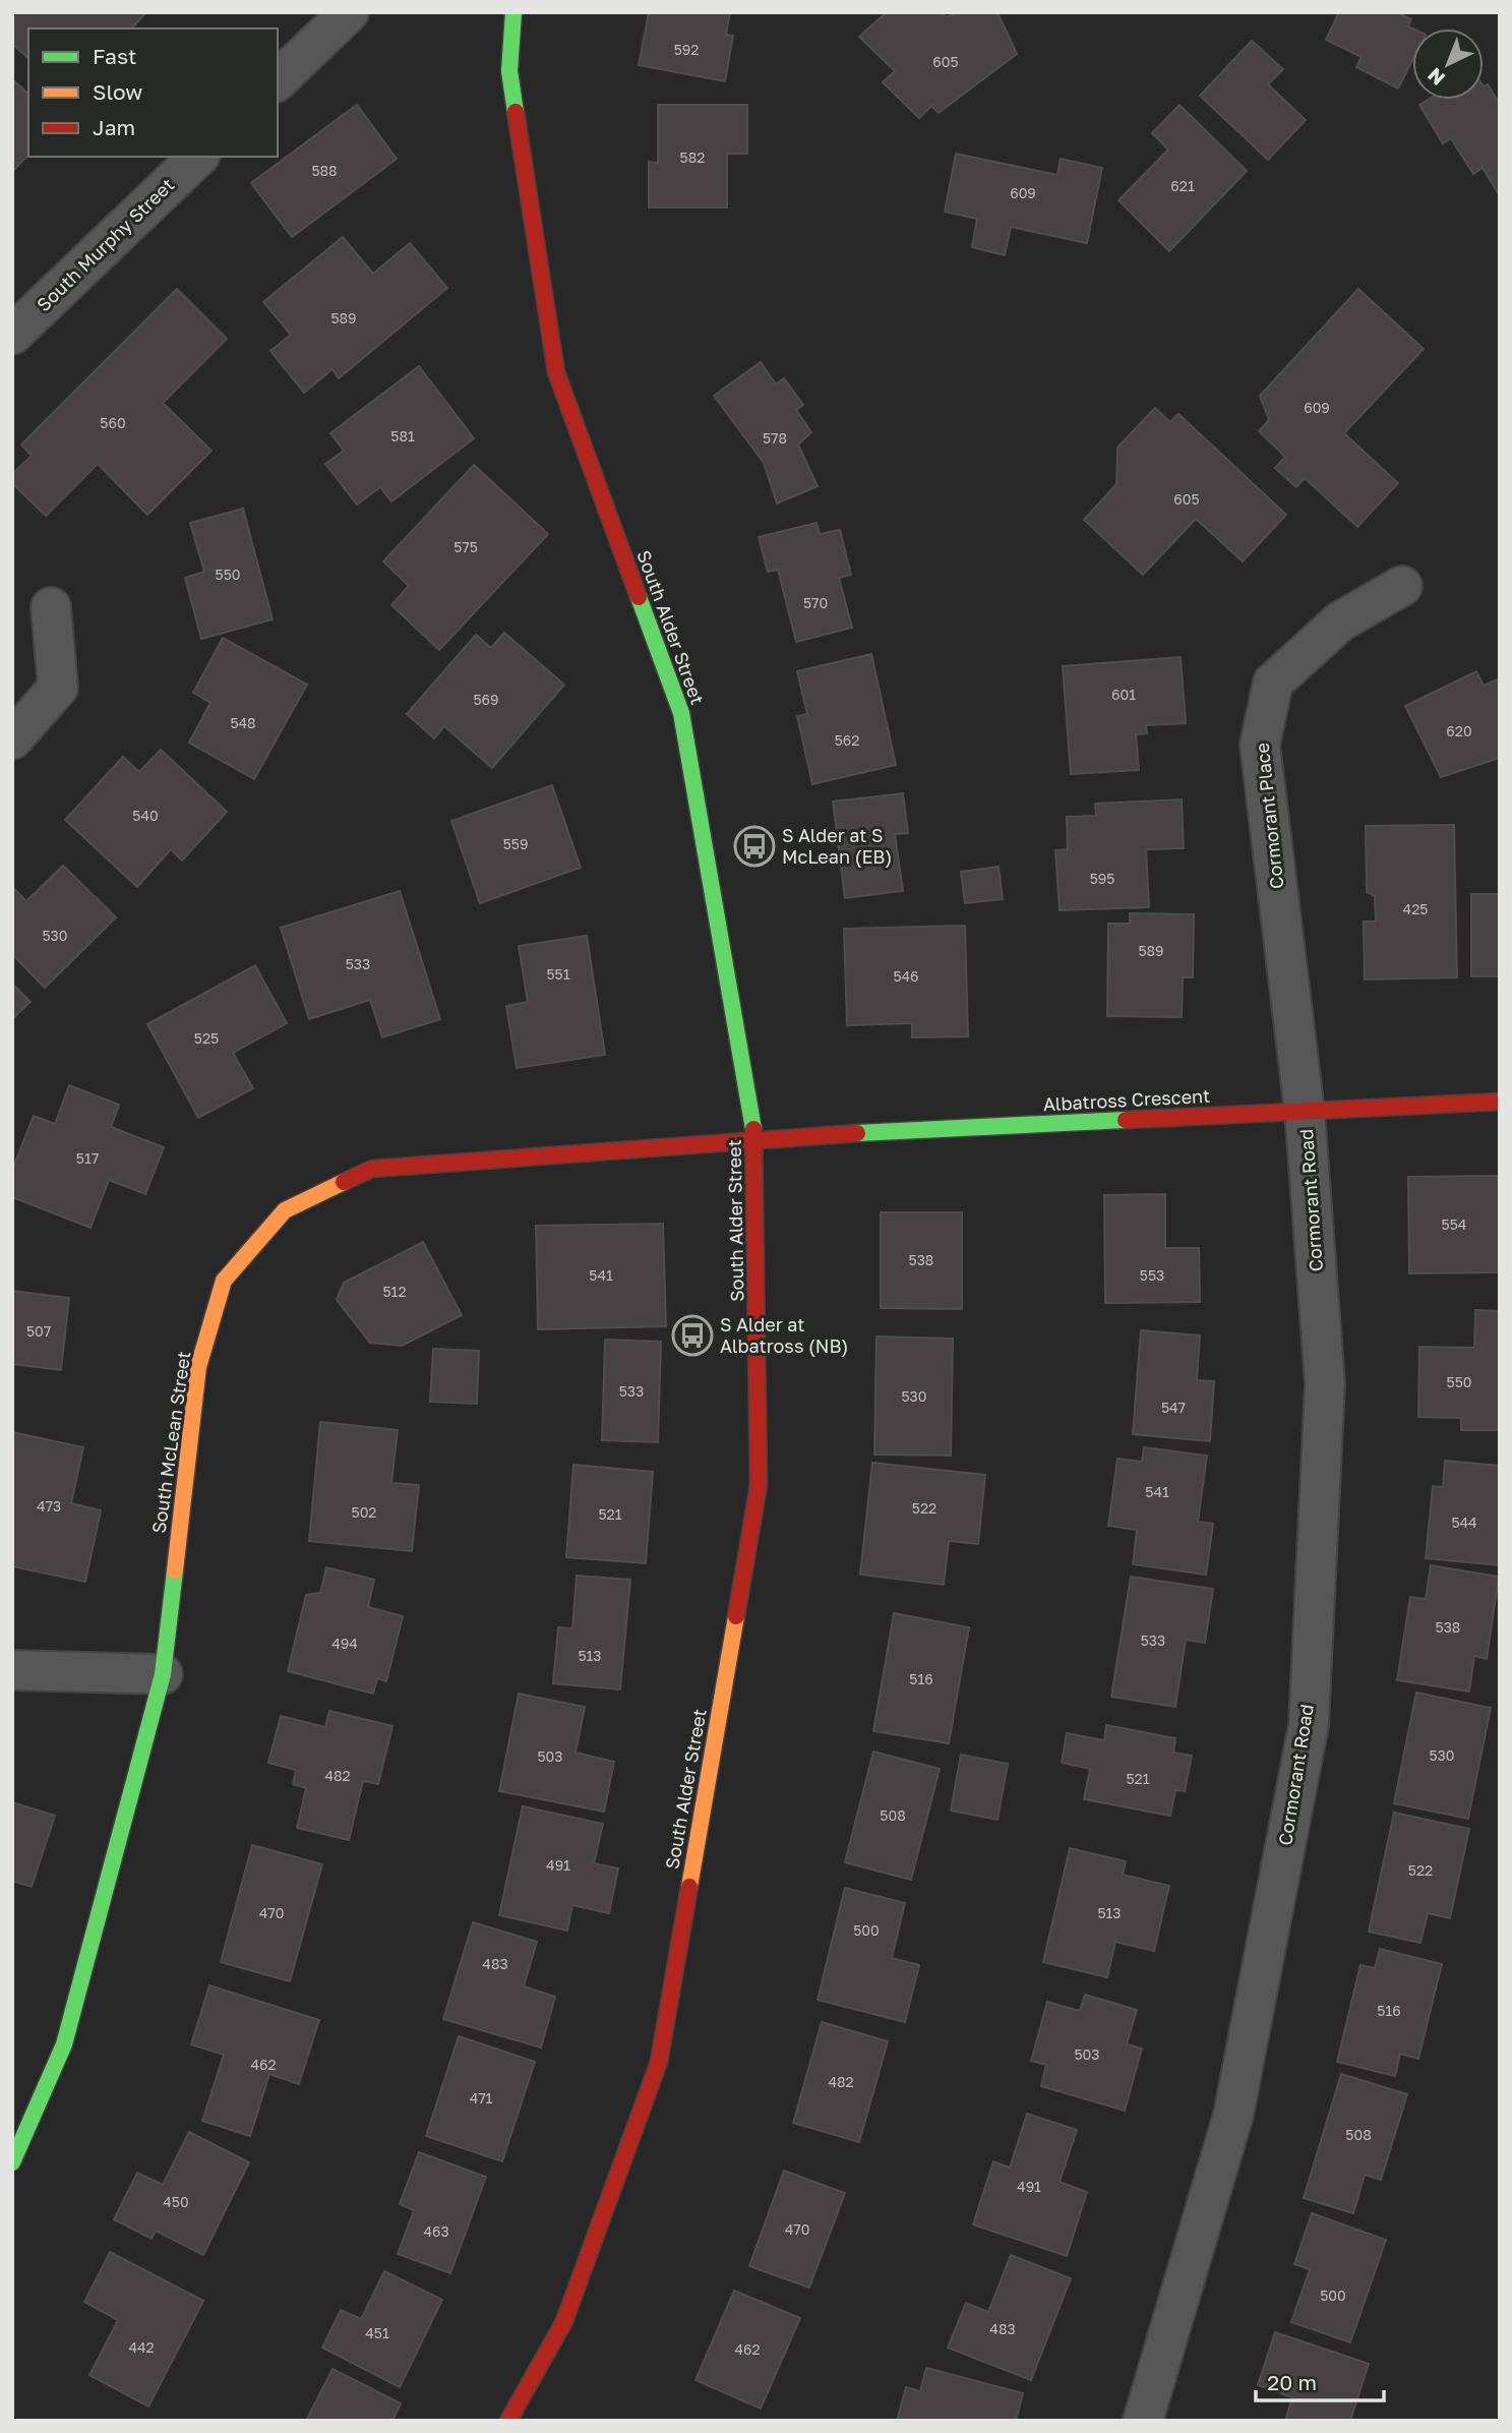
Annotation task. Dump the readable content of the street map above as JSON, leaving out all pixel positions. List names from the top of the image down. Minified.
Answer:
{"streets":{"street":["South Murphy Street","South Alder Street","Cormorant Place","Albatross Crescent","Cormorant Road","South McLean Street"]},"crossings":[["South Alder Street","Albatross Crescent"],["South Alder Street","South McLean Street"],["Cormorant Place","Albatross Crescent"],["Cormorant Place","Cormorant Road"],["Albatross Crescent","Cormorant Road"],["Albatross Crescent","South McLean Street"]],"places":{"bus stop":["S Alder at S McLean (EB)","S Alder at Albatross (NB)"]},"house_numbers":["592","605","582","588","621","609","589","609","560","581","578","605","575","550","570","601","569","548","620","562","540","559","595","425","530","589","533","551","546","525","517","554","538","541","553","512","507","550","533","530","547","541","473","522","502","521","544","538","533","494","513","516","530","503","482","521","508","491","522","470","513","500","483","516","503","462","482","471","508","491","450","470","463","500","483","451","442","462"],"legend":["Fast","Slow","Jam"],"scale_bar":"20 m","north":"bottom left"}
